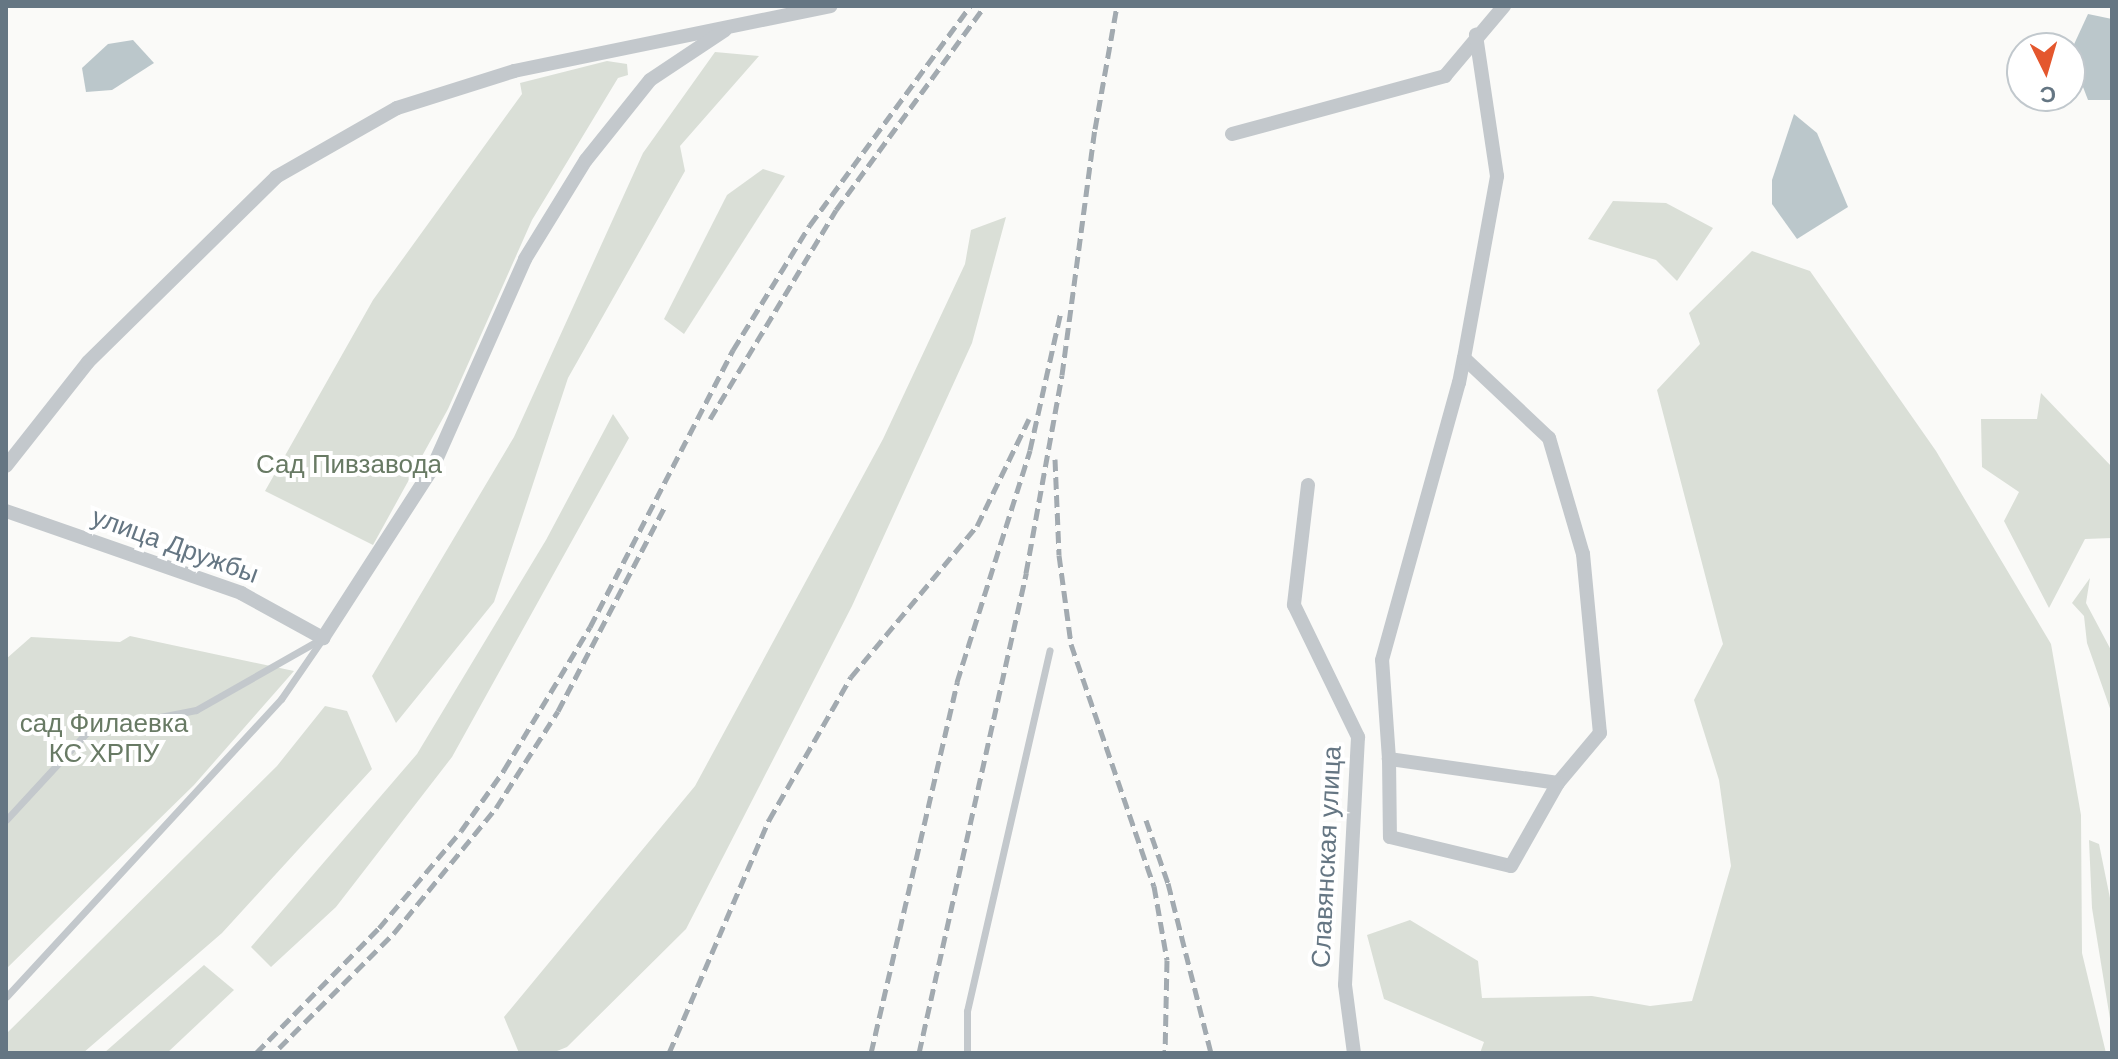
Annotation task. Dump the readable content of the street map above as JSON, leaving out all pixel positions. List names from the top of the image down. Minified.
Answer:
{"streets":{"street":["улица Дружбы","Славянская улица"]},"parks":["Сад Пивзавода","сад Филаевка КС ХРПУ"],"north":"bottom"}
